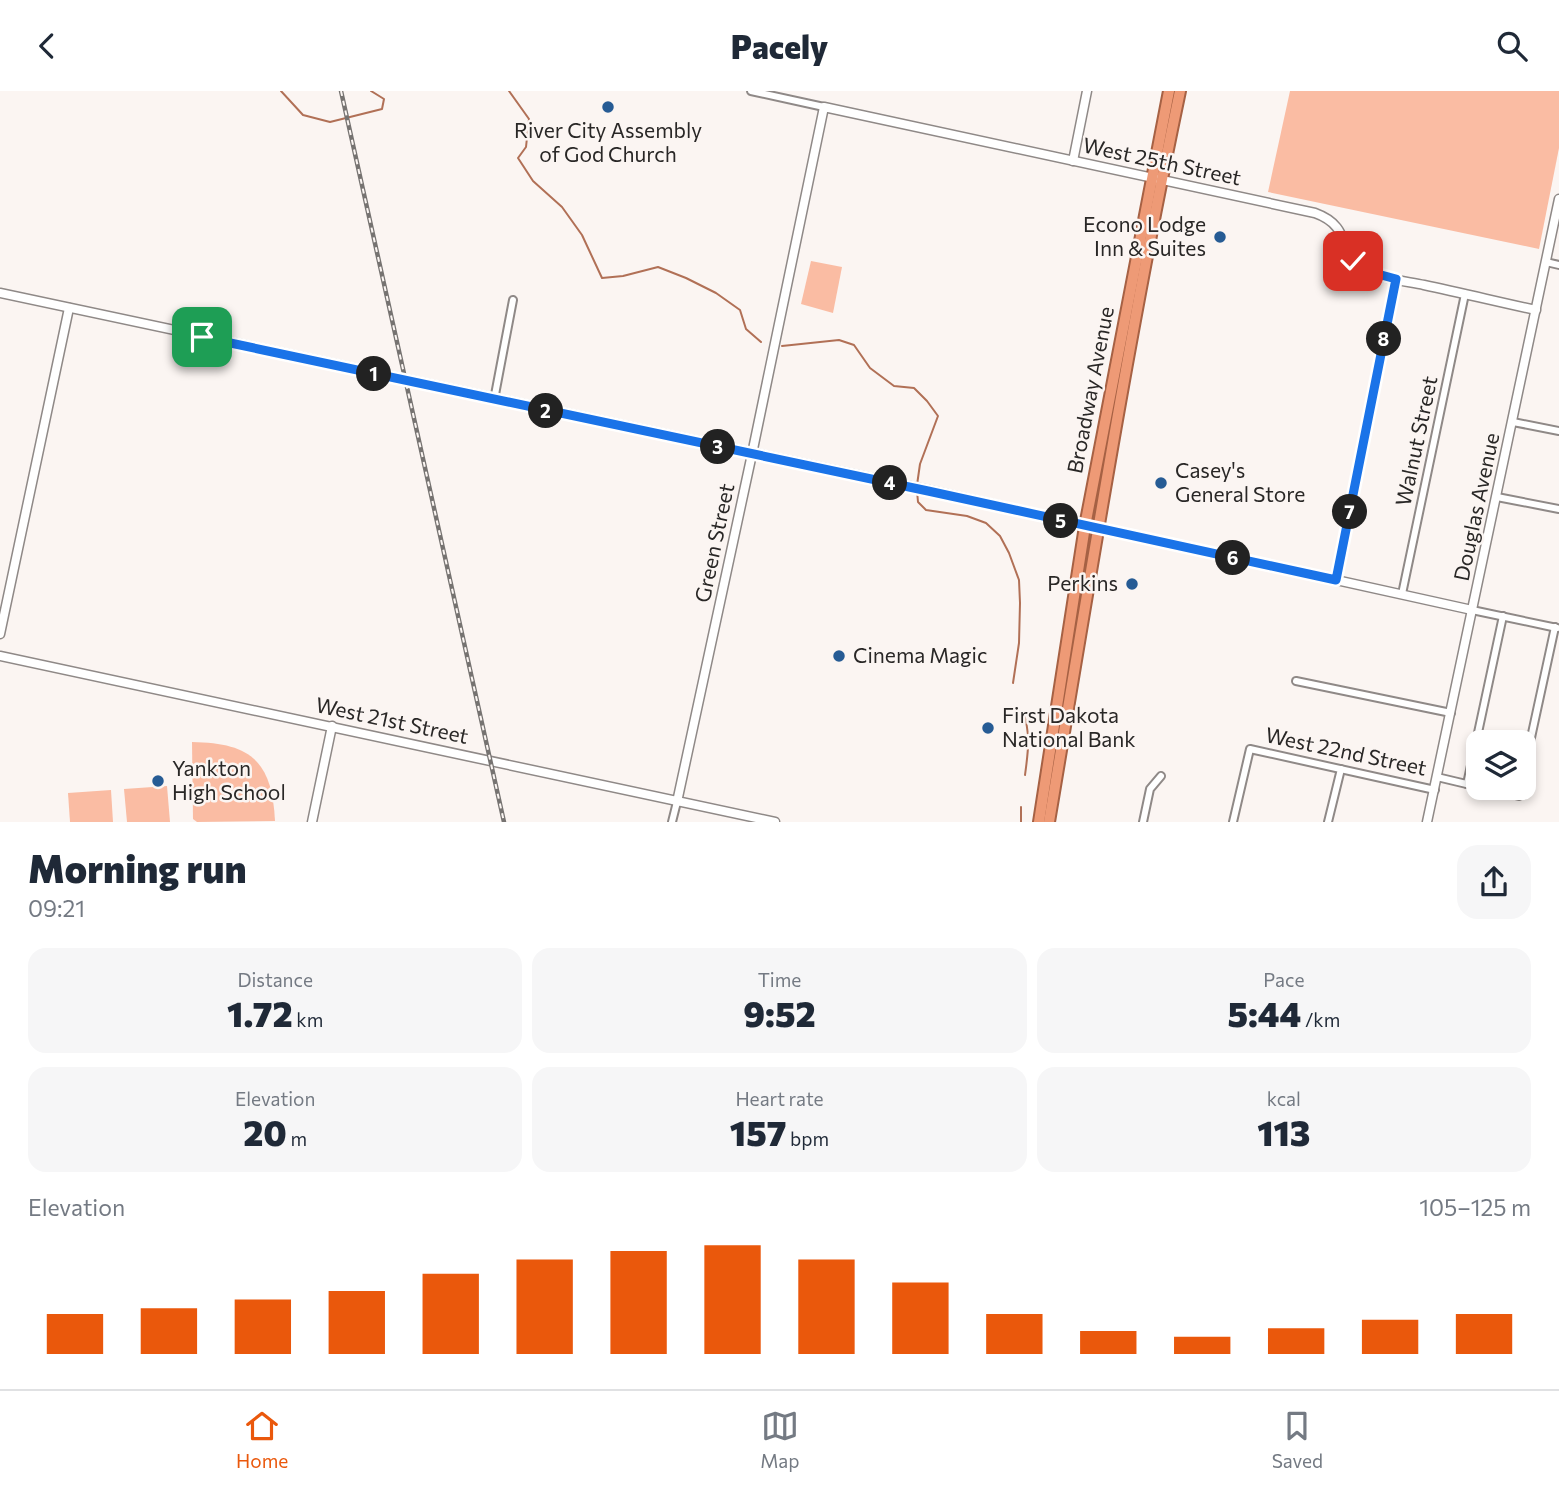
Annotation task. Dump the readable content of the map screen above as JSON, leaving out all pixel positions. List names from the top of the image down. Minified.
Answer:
{"streets":{"highway":["Broadway Avenue"],"street":["West 25th Street","Walnut Street","Douglas Avenue","Green Street","West 21st Street","West 22nd Street"]},"crossings":[["West 25th Street","Broadway Avenue"],["West 25th Street","Walnut Street"],["West 25th Street","Douglas Avenue"],["West 25th Street","Green Street"],["Douglas Avenue","West 22nd Street"],["Green Street","West 21st Street"]],"places":["River City Assembly of God Church","Econo Lodge Inn & Suites","Casey's General Store","Perkins","Cinema Magic","First Dakota National Bank","Yankton High School"],"page":{"header":"Pacely","pins":["8","1","2","3","4","7","5","6"],"heading":["Morning run","09:21"],"stats":[["Distance","1.72 km"],["Time","9:52"],["Pace","5:44 /km"],["Elevation","20 m"],["Heart rate","157 bpm"],["kcal","113"]],"chart":["Elevation","105–125 m"],"tabs":["Home","Map","Saved"]}}
